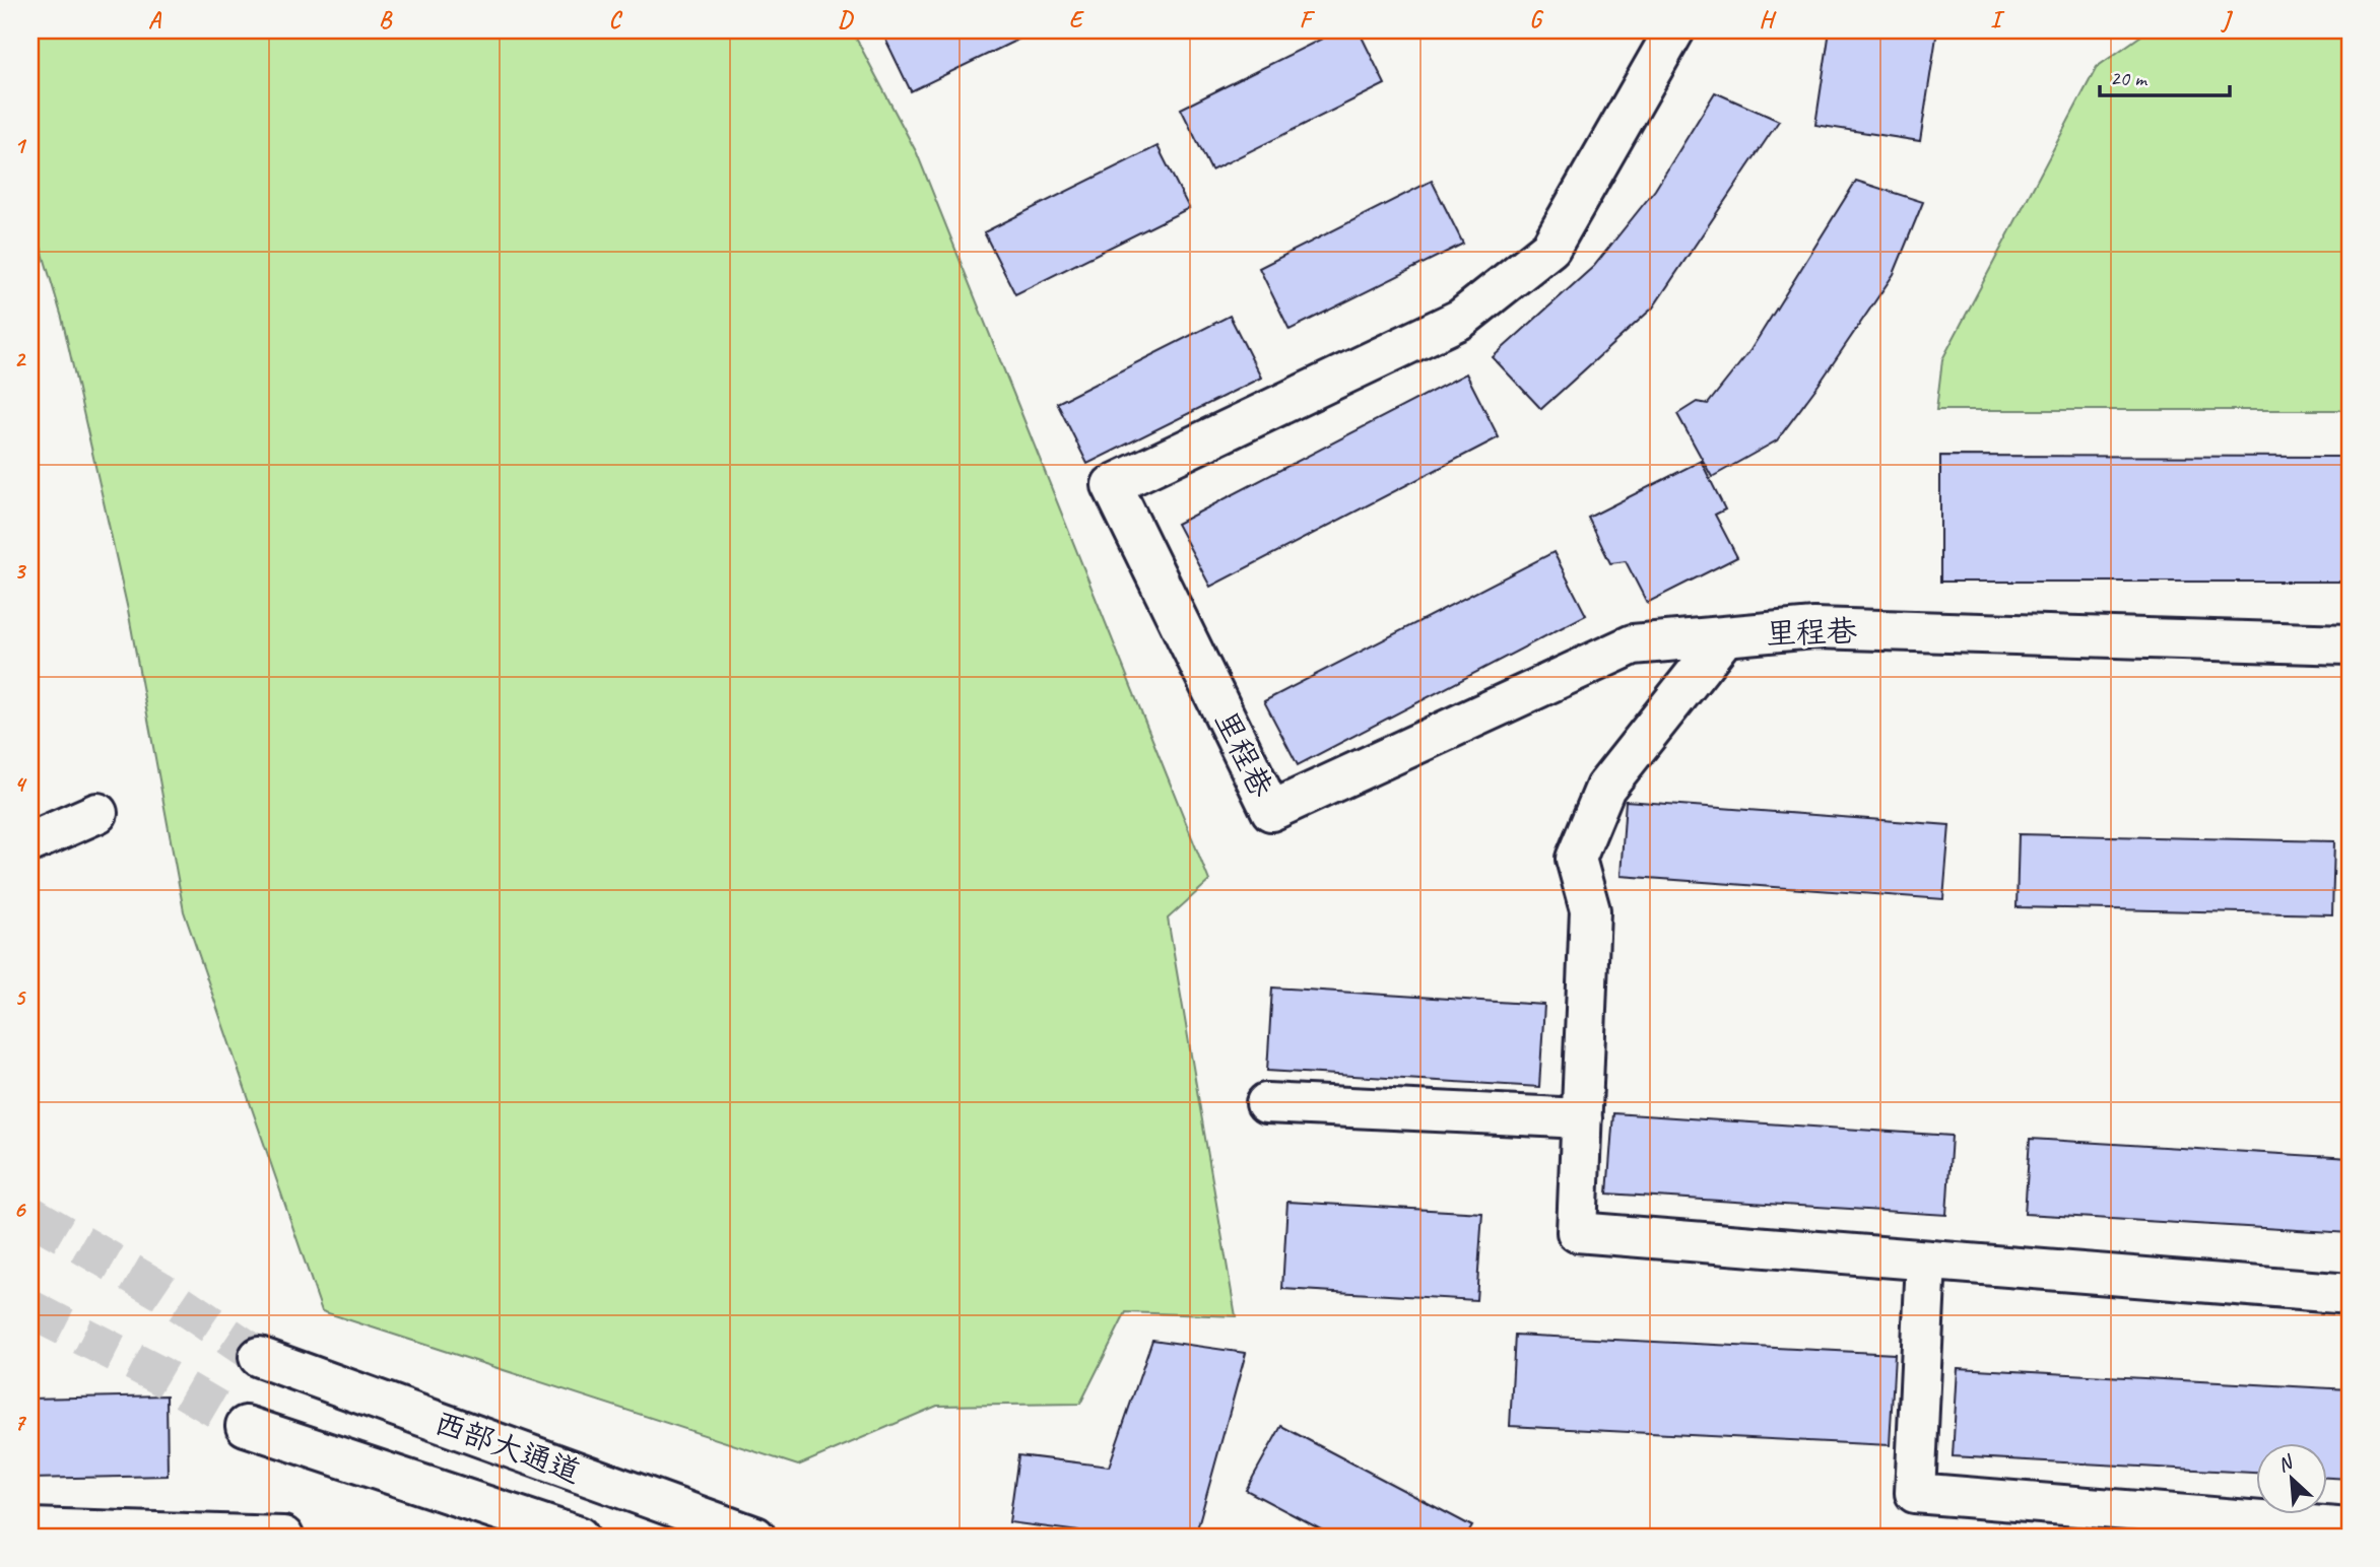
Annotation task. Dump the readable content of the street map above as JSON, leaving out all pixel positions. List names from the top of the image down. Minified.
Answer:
{"streets":{"main road":["里程巷","西部大通道"]},"scale_bar":"20 m","north":"top left","grid":{"columns":["A","B","C","D","E","F","G","H","I","J"],"rows":["1","2","3","4","5","6","7"]}}
